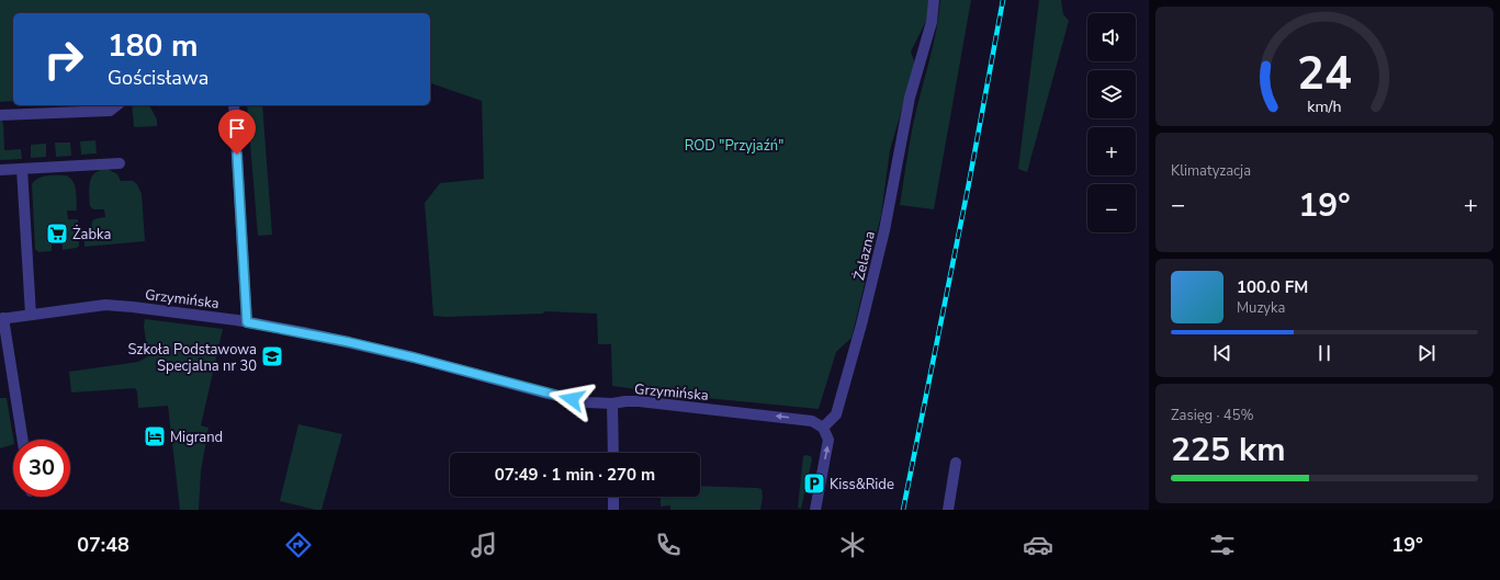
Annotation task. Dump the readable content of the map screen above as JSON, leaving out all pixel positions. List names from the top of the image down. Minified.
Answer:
{"streets":{"street":["Żelazna","Grzymińska"]},"crossings":[["Żelazna","Grzymińska"]],"parks":["ROD \"Przyjaźń\""],"places":{"supermarket":["Żabka"],"school or university":["Szkoła Podstawowa Specjalna nr 30"],"hotel":["Migrand"],"parking":["Kiss&Ride"]},"page":{"map_buttons":["+","−"],"turn":["180 m","Gościsława"],"tile":["Klimatyzacja",["Zasięg · 45%","225 km"]],"heat":["−","19°","+"],"song":["100.0 FM","Muzyka"],"limit":"30","trip":"07:49 · 1 min · 270 m","tabs":["07:48","19°"],"gauge":["24","km/h"]}}
